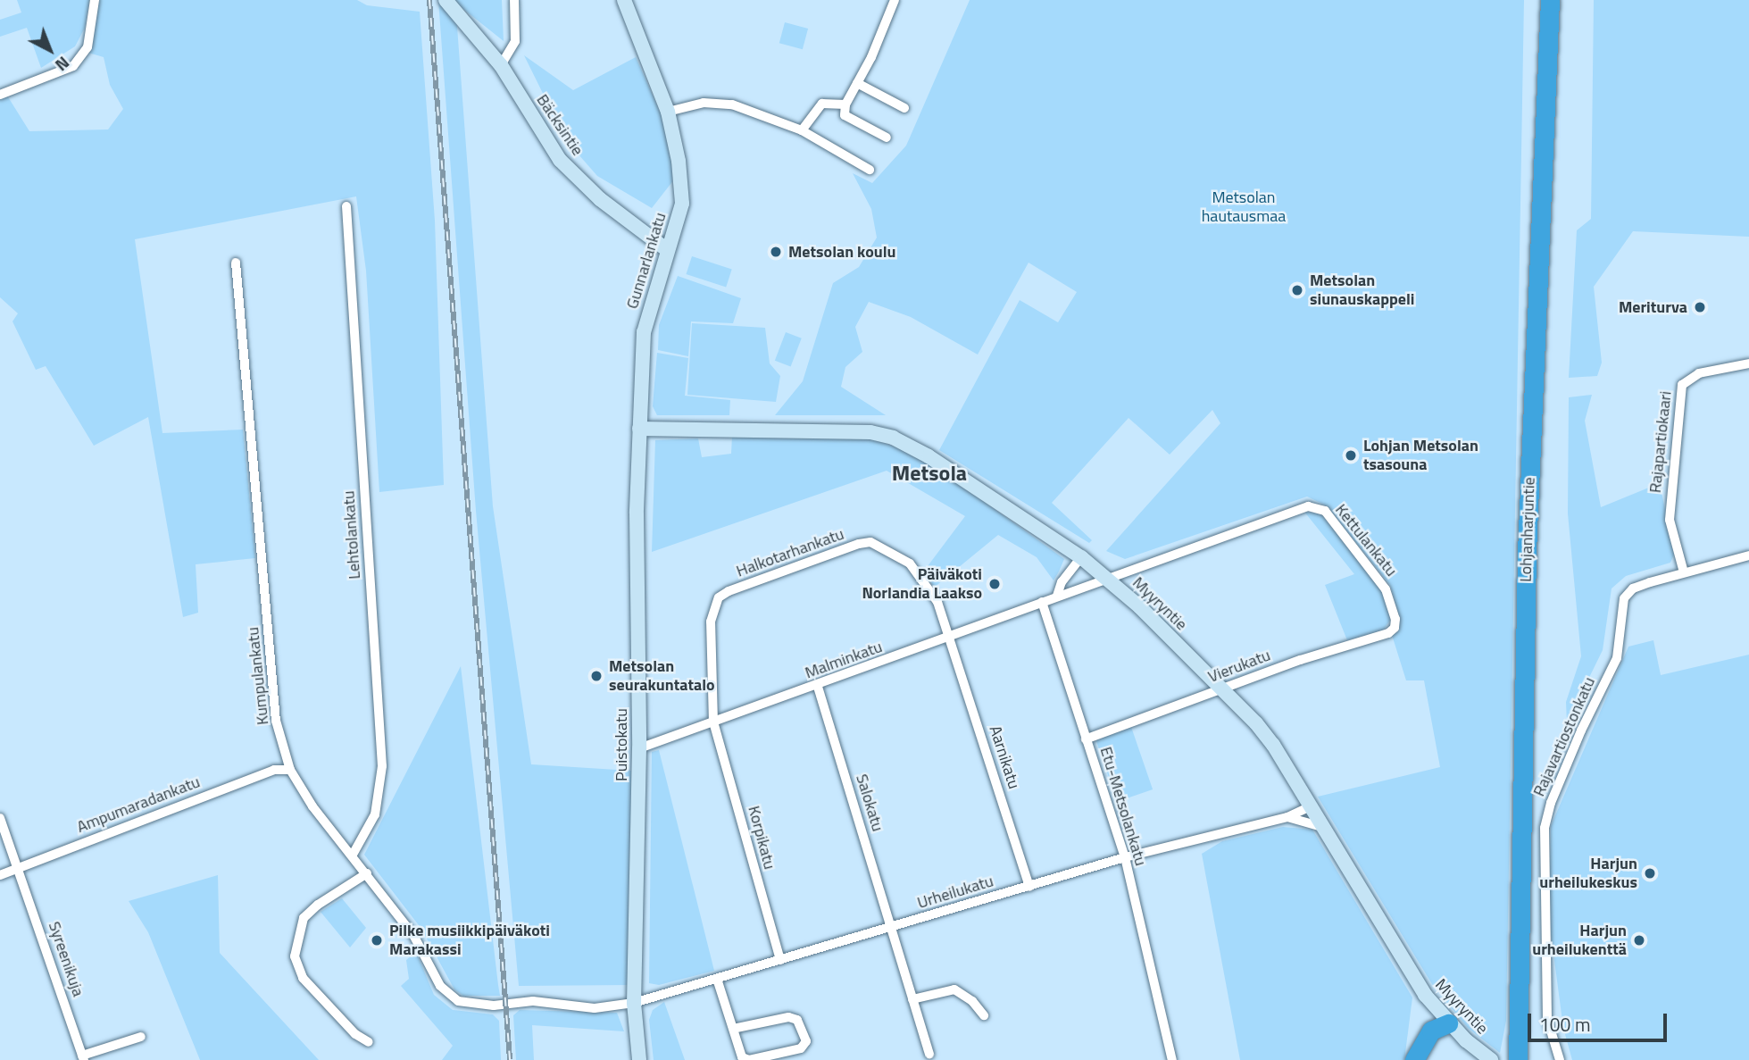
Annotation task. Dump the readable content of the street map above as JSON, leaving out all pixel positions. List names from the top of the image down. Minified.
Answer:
{"streets":{"highway":["Lohjanharjuntie"],"street":["Bäcksintie","Gunnarlankatu","Rajapartiokaari","Lehtolankatu","Kettulankatu","Halkotarhankatu","Myyryntie","Malminkatu","Vierukatu","Kumpulankatu","Rajavartiostonkatu","Puistokatu","Aarnikatu","Salokatu","Ampumaradankatu","Etu-Metsolankatu","Korpikatu","Urheilukatu","Syreenikuja"]},"crossings":[["Bäcksintie","Gunnarlankatu"],["Gunnarlankatu","Myyryntie"],["Gunnarlankatu","Puistokatu"],["Rajapartiokaari","Rajavartiostonkatu"],["Lehtolankatu","Kumpulankatu"],["Kettulankatu","Malminkatu"],["Kettulankatu","Vierukatu"],["Halkotarhankatu","Malminkatu"],["Halkotarhankatu","Aarnikatu"],["Halkotarhankatu","Korpikatu"],["Myyryntie","Malminkatu"],["Myyryntie","Vierukatu"],["Myyryntie","Puistokatu"],["Myyryntie","Urheilukatu"],["Malminkatu","Puistokatu"],["Malminkatu","Aarnikatu"],["Malminkatu","Salokatu"],["Malminkatu","Etu-Metsolankatu"],["Malminkatu","Korpikatu"],["Vierukatu","Etu-Metsolankatu"],["Kumpulankatu","Puistokatu"],["Kumpulankatu","Ampumaradankatu"],["Kumpulankatu","Urheilukatu"],["Puistokatu","Urheilukatu"],["Aarnikatu","Urheilukatu"],["Salokatu","Urheilukatu"],["Ampumaradankatu","Syreenikuja"],["Etu-Metsolankatu","Urheilukatu"],["Korpikatu","Urheilukatu"]],"districts":["Metsola"],"parks":["Metsolan hautausmaa"],"places":["Metsolan koulu","Metsolan siunauskappeli","Meriturva","Lohjan Metsolan tsasouna","Päiväkoti Norlandia Laakso","Metsolan seurakuntatalo","Harjun urheilukeskus","Pilke musiikkipäiväkoti Marakassi","Harjun urheilukenttä"],"scale_bar":"100 m","north":"bottom right"}
